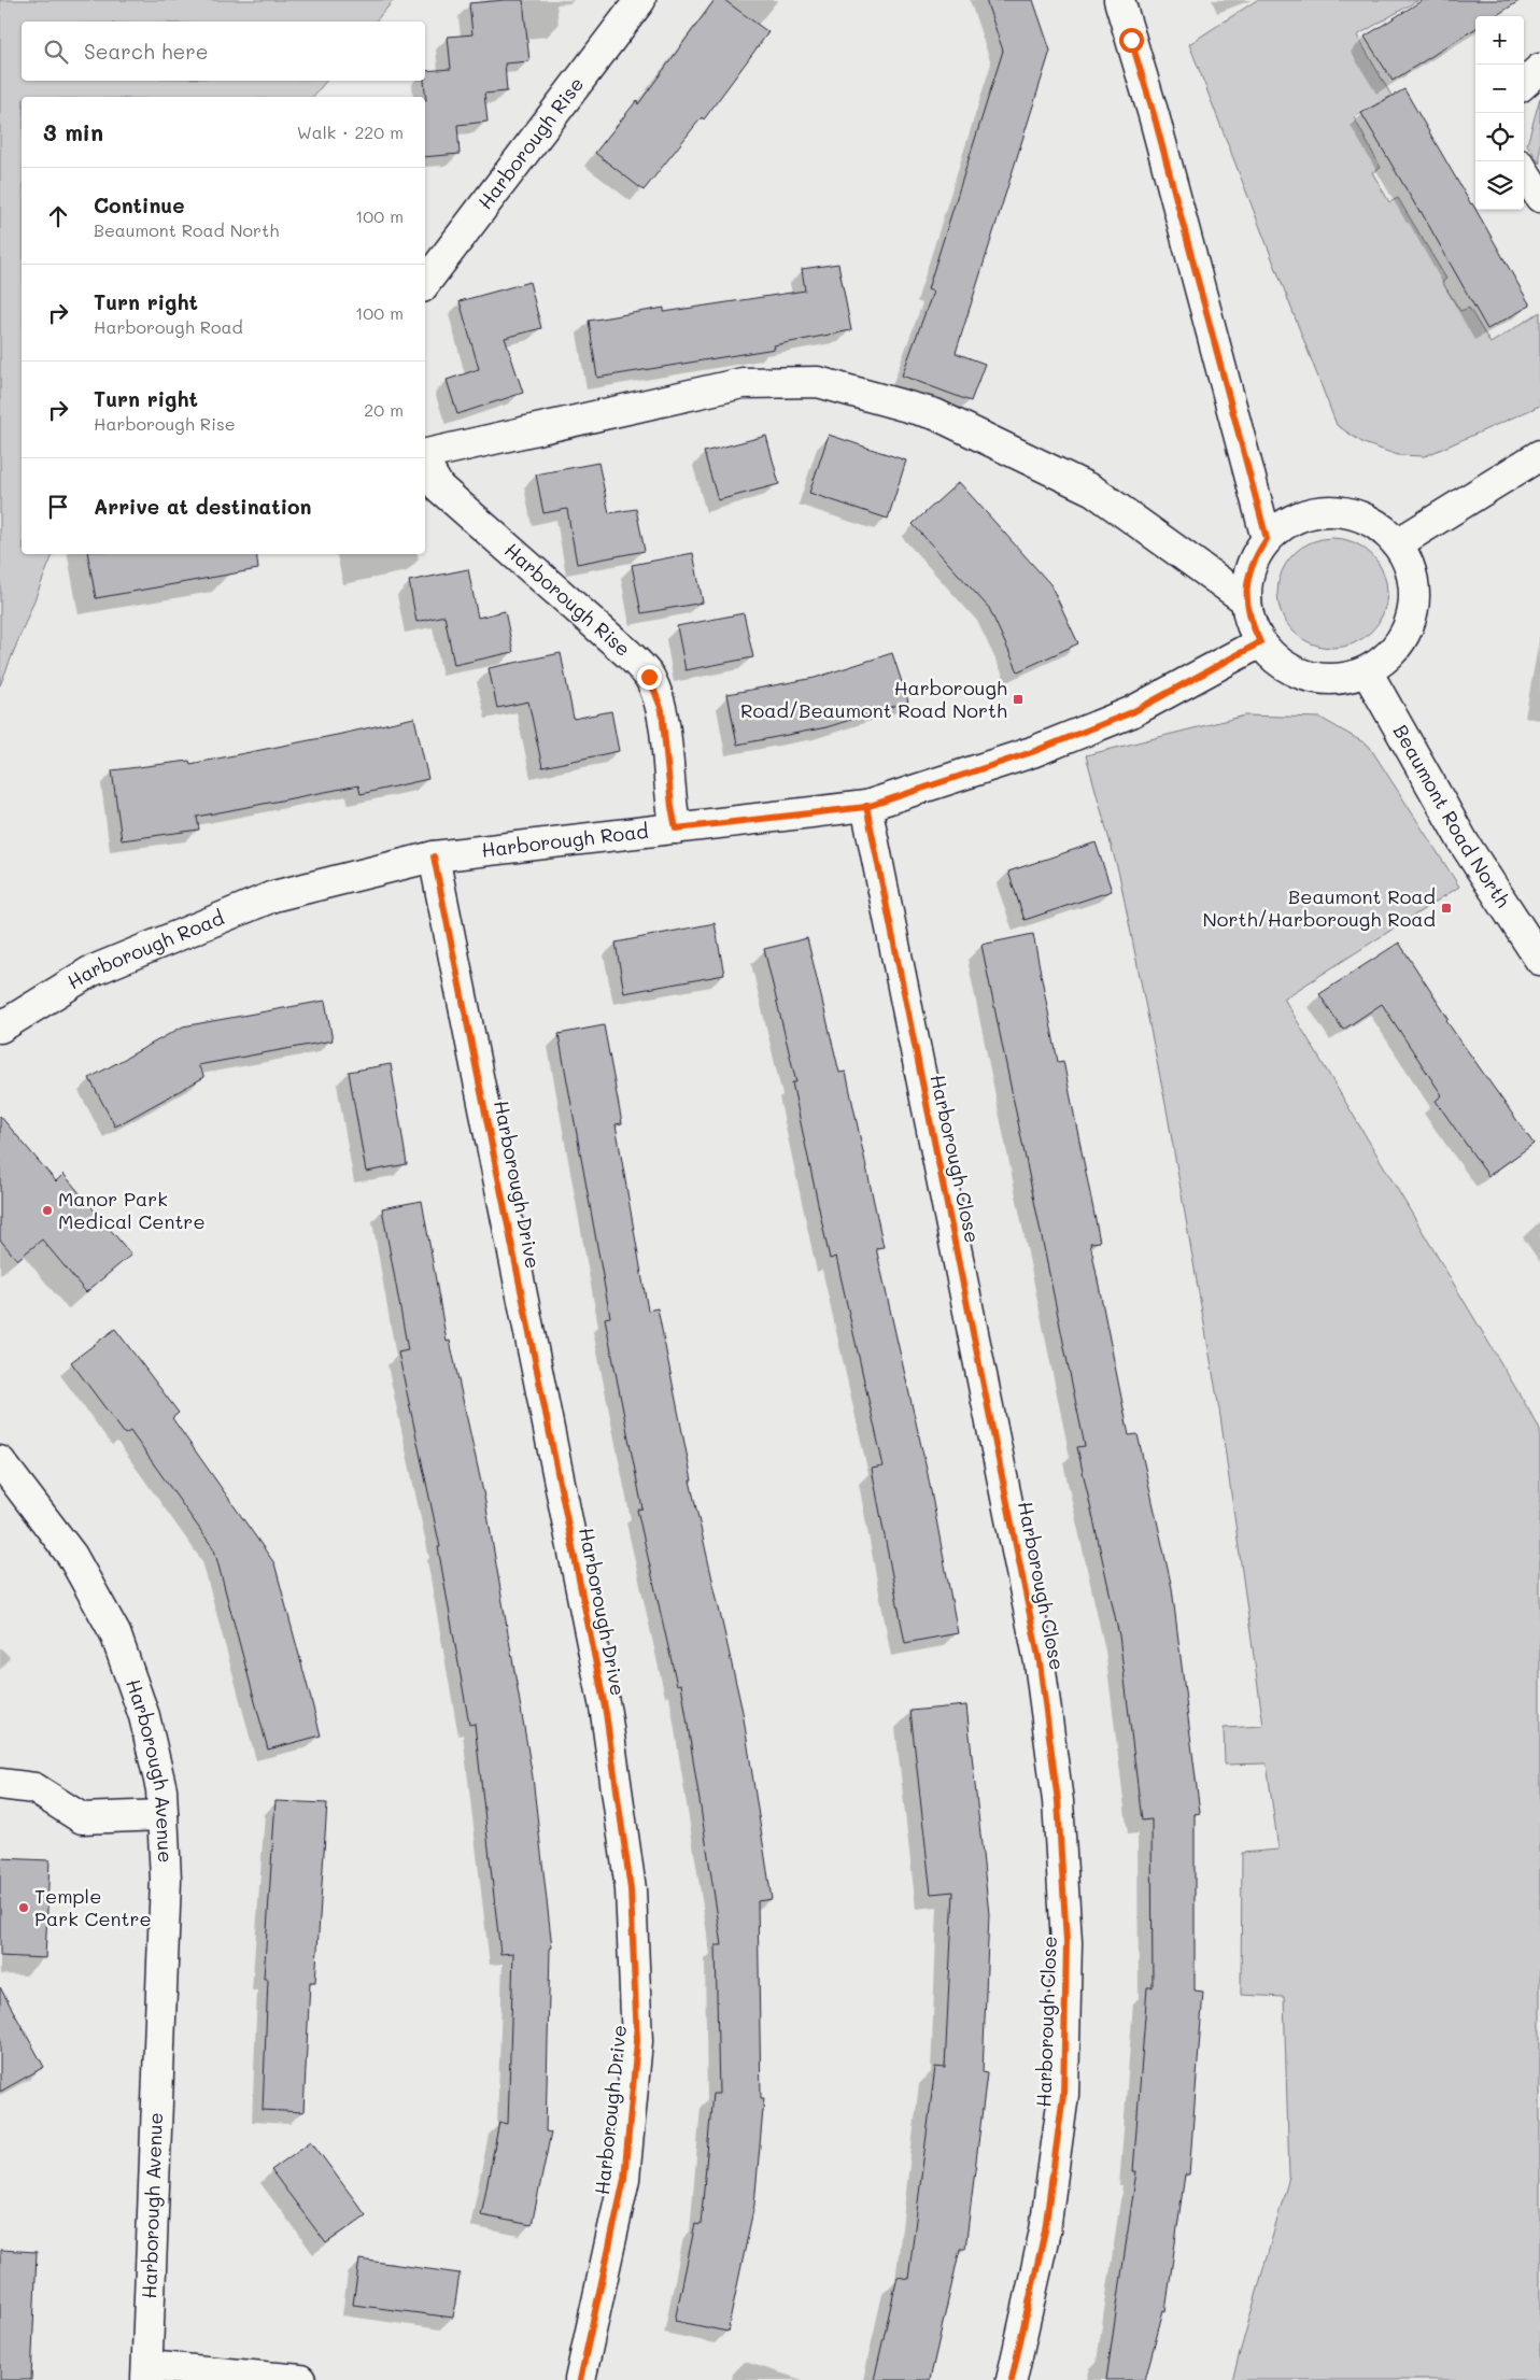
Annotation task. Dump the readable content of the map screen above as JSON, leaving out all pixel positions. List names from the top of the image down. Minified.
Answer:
{"streets":{"street":["Harborough Rise","Beaumont Road North","Harborough Road","Harborough Close","Harborough Drive","Harborough Avenue"]},"crossings":[["Harborough Rise","Harborough Road"],["Beaumont Road North","Harborough Road"],["Harborough Road","Harborough Close"],["Harborough Road","Harborough Drive"]],"places":{"transit":["Harborough Road/Beaumont Road North","Beaumont Road North/Harborough Road"],"other":["Manor Park Medical Centre","Temple Park Centre"]},"page":{"map_buttons":["+","−"],"search":"Search here","heading":["3 min","Walk · 220 m"],"list":[["Continue","Beaumont Road North","100 m"],["Turn right","Harborough Road","100 m"],["Turn right","Harborough Rise","20 m"],"Arrive at destination"]}}
